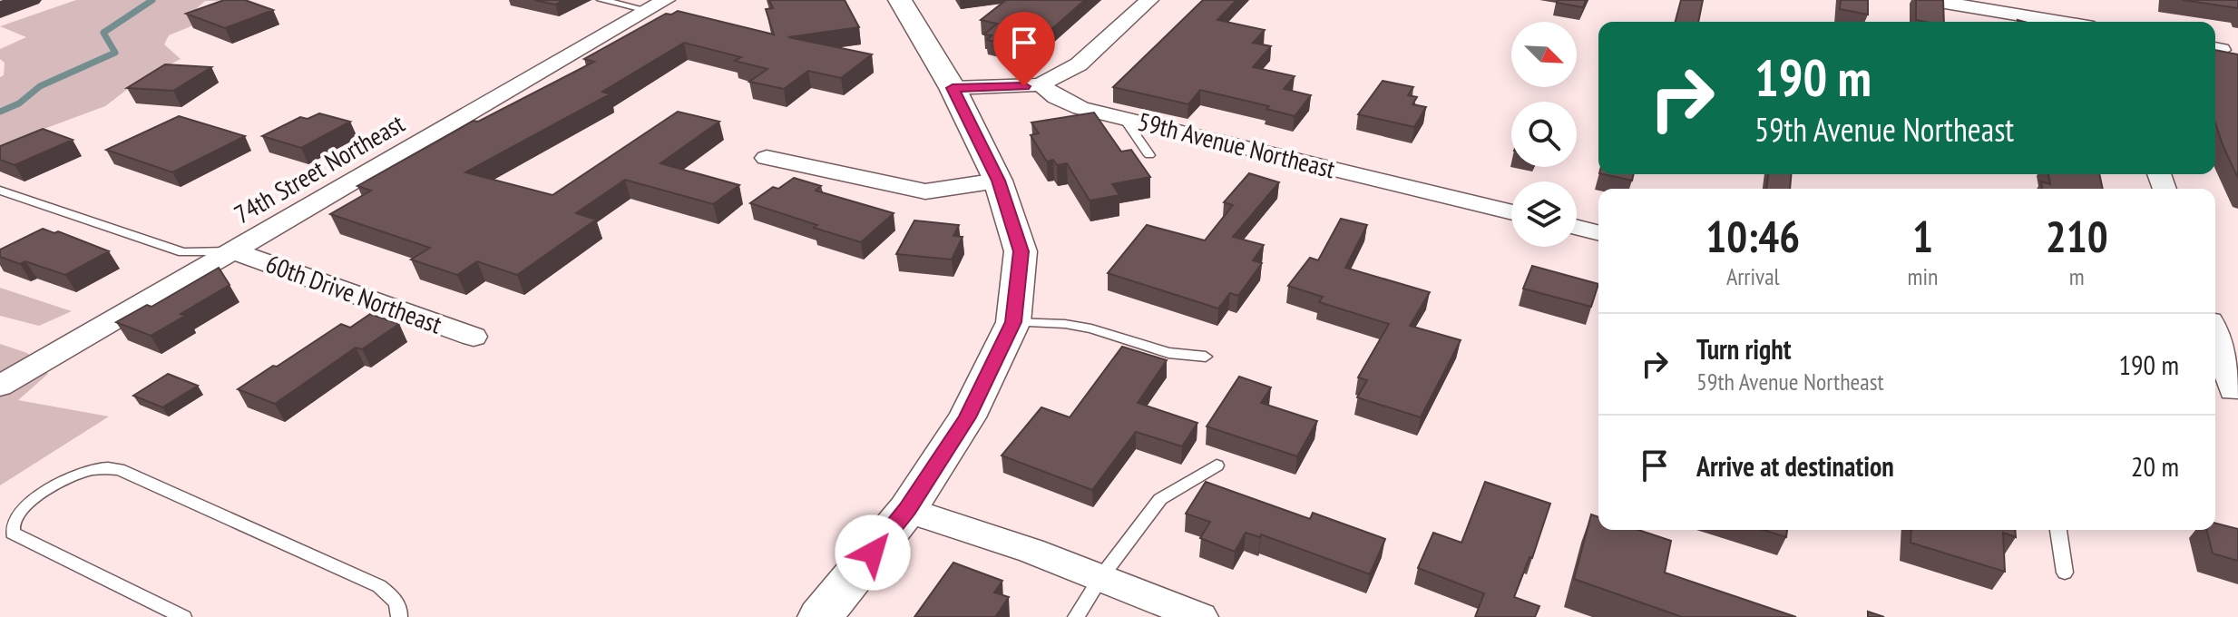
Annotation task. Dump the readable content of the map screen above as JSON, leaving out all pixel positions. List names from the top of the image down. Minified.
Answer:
{"streets":{"street":["59th Avenue Northeast","74th Street Northeast","60th Drive Northeast"]},"crossings":[["74th Street Northeast","60th Drive Northeast"]],"north":"bottom right","page":{"turn":["190 m","59th Avenue Northeast"],"eta":["10:46","Arrival","1","min","210","m"],"list":[{"name":"Turn right","note":"59th Avenue Northeast","value":"190 m"},{"name":"Arrive at destination","value":"20 m"}]}}
